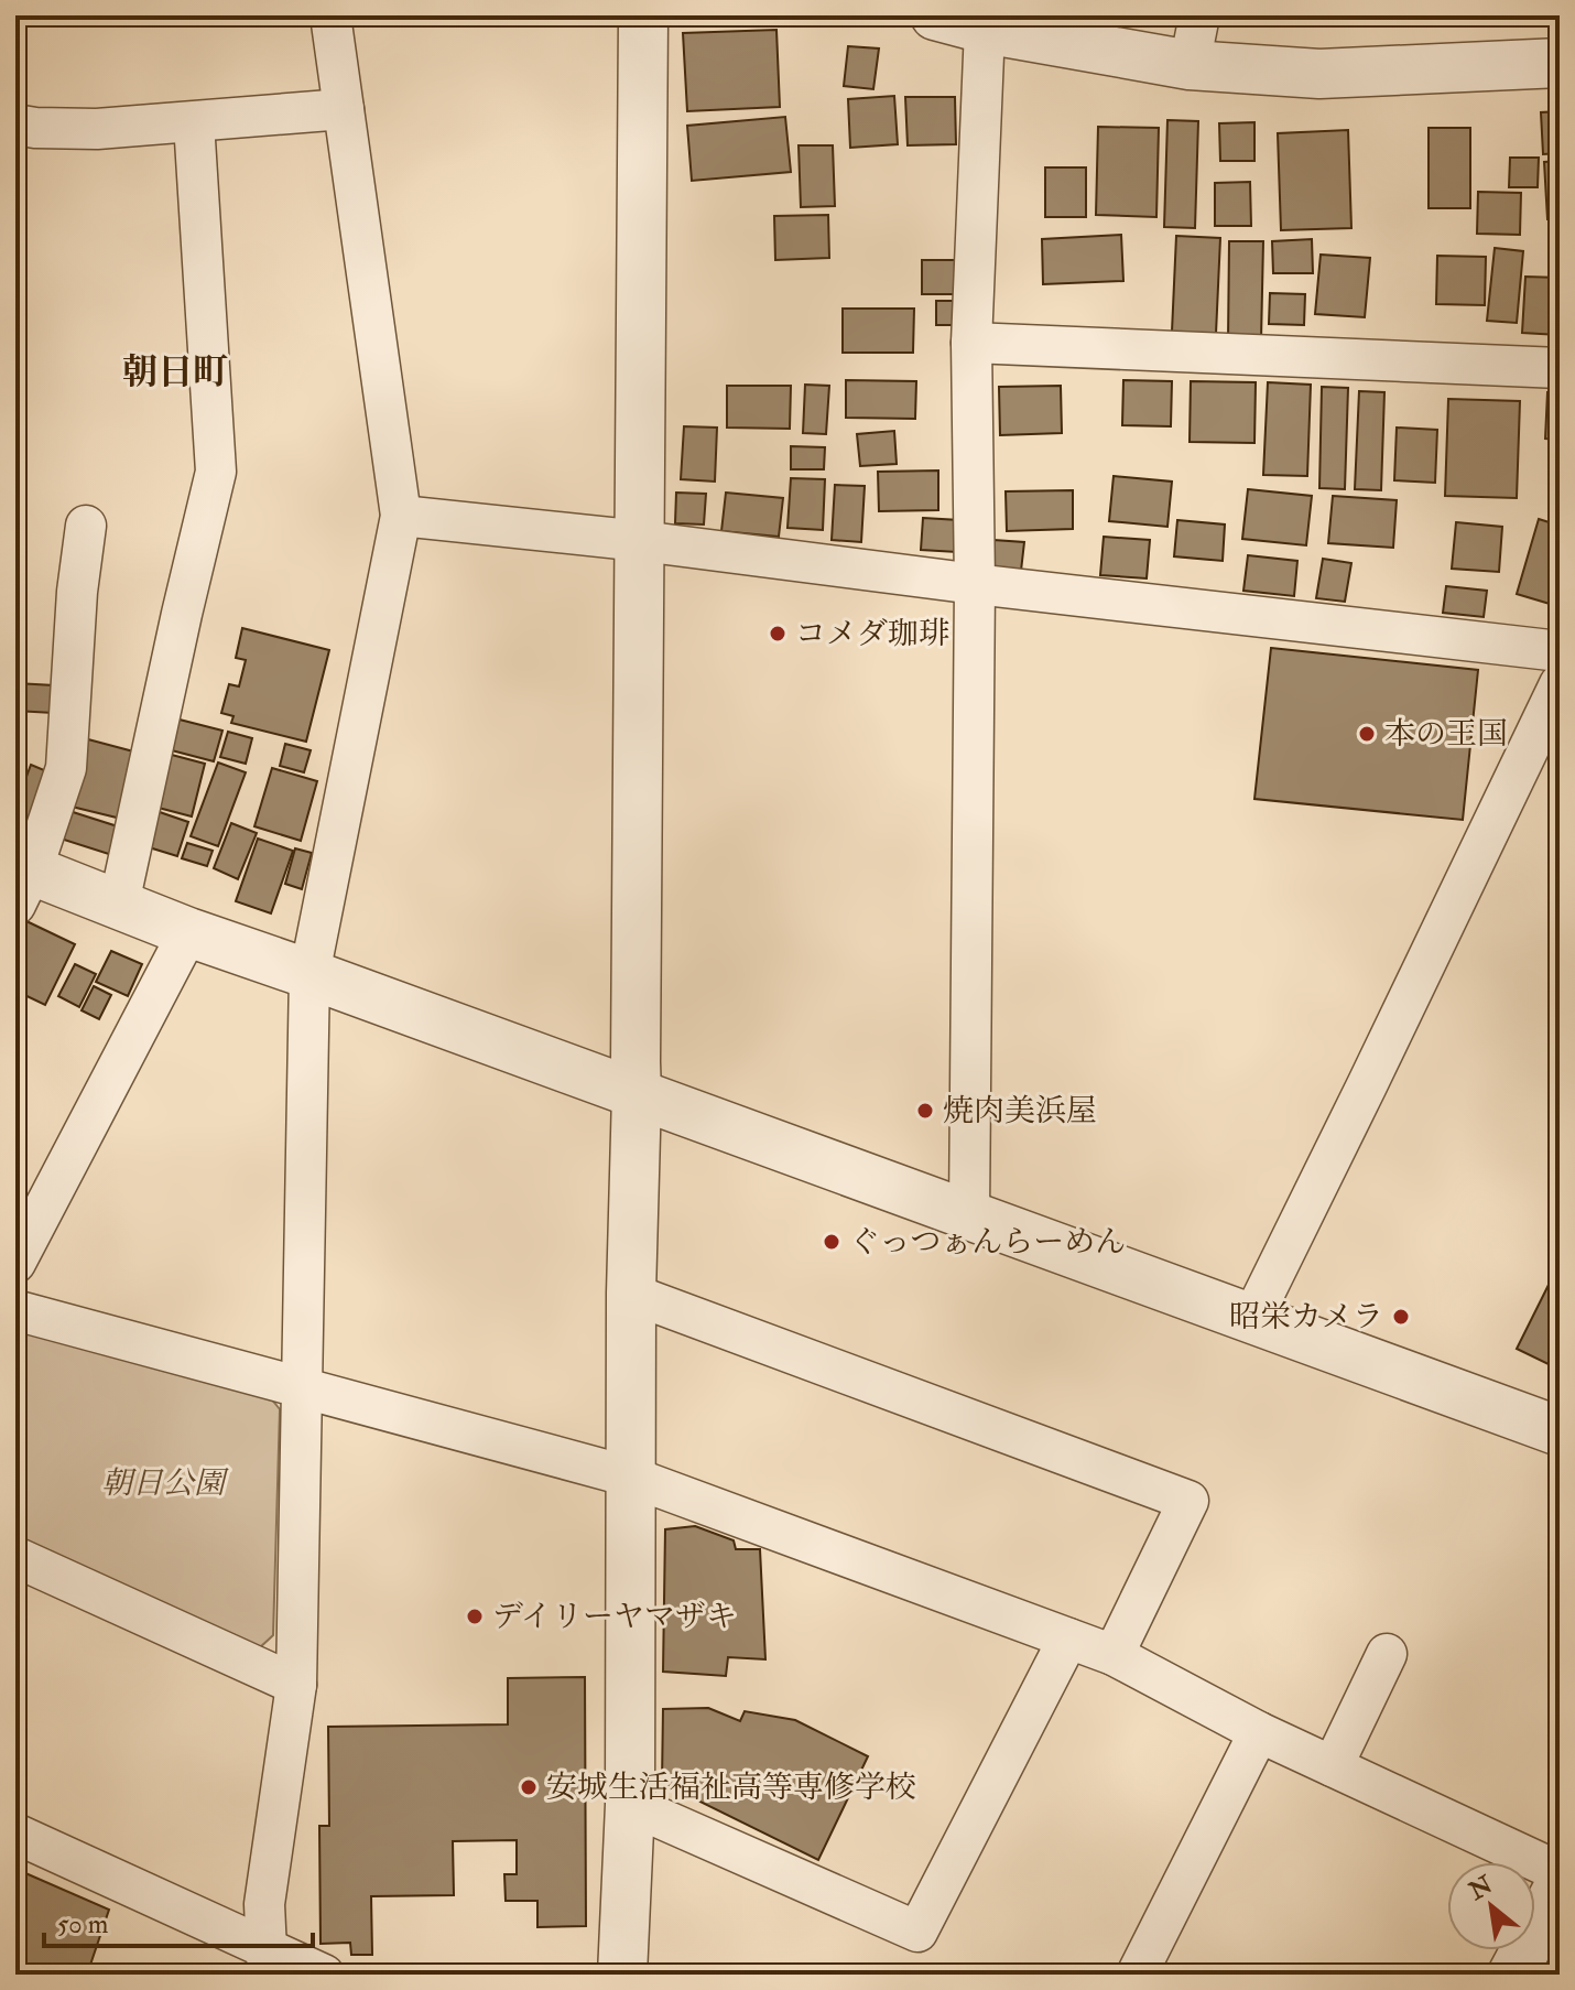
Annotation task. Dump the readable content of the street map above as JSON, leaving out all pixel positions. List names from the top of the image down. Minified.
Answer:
{"districts":["朝日町"],"parks":["朝日公園"],"places":["コメダ珈琲","本の王国","焼肉美浜屋","ぐっつぁんらーめん","昭栄カメラ","デイリーヤマザキ","安城生活福祉高等専修学校"],"scale_bar":"50 m","north":"top left"}
